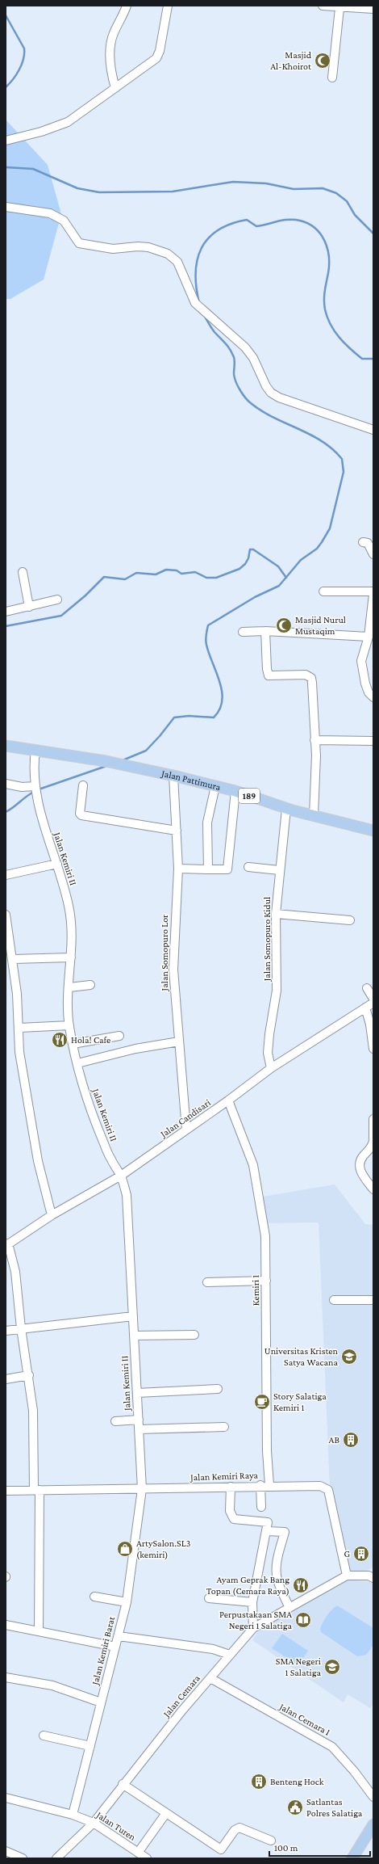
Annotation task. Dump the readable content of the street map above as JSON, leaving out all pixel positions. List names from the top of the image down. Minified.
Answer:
{"streets":{"main road":["Jalan Pattimura","189"],"street":["Jalan Kemiri II","Jalan Somopuro Kidul","Jalan Somopuro Lor","Jalan Candisari","Kemiri 1","Jalan Kemiri Raya","Jalan Kemiri Barat","Jalan Cemara","Jalan Cemara I","Jalan Turen"]},"crossings":[["Jalan Pattimura","Jalan Kemiri II"],["Jalan Pattimura","Jalan Somopuro Kidul"],["Jalan Pattimura","Jalan Somopuro Lor"],["Jalan Kemiri II","Jalan Candisari"],["Jalan Kemiri II","Jalan Kemiri Raya"],["Jalan Kemiri II","Jalan Kemiri Barat"],["Jalan Somopuro Kidul","Jalan Candisari"],["Jalan Somopuro Lor","Jalan Candisari"],["Jalan Candisari","Kemiri 1"],["Kemiri 1","Jalan Kemiri Raya"],["Jalan Kemiri Raya","Jalan Kemiri Barat"],["Jalan Kemiri Raya","Jalan Cemara"],["Jalan Kemiri Barat","Jalan Turen"],["Jalan Cemara","Jalan Cemara I"],["Jalan Cemara","Jalan Turen"]],"places":{"mosque":["Masjid Al-Khoirot","Masjid Nurul Mustaqim"],"restaurant":["Hola! Cafe","Ayam Geprak Bang Topan (Cemara Raya)"],"school or university":["Universitas Kristen Satya Wacana","SMA Negeri 1 Salatiga"],"cafe":["Story Salatiga Kemiri 1"],"building":["AB","G","Benteng Hock"],"shop":["ArtySalon.SL3 (kemiri)"],"library":["Perpustakaan SMA Negeri 1 Salatiga"],"public building":["Satlantas Polres Salatiga"]},"scale_bar":"100 m"}
